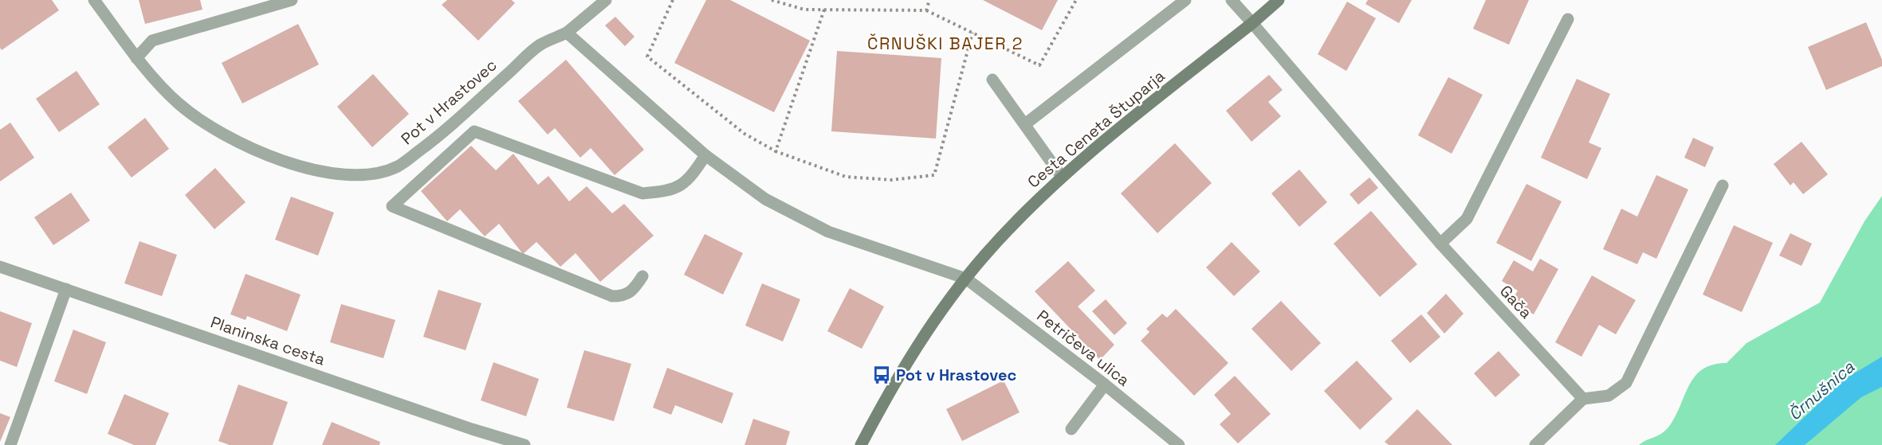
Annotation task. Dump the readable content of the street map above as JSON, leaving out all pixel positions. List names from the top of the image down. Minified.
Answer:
{"streets":{"street":["Pot v Hrastovec","Cesta Ceneta Štuparja","Gača","Planinska cesta","Petričeva ulica"]},"crossings":[["Cesta Ceneta Štuparja","Gača"],["Cesta Ceneta Štuparja","Petričeva ulica"]],"districts":["ČRNUŠKI BAJER 2"],"water":["Črnušnica"],"places":{"bus stop":["Pot v Hrastovec"]}}
